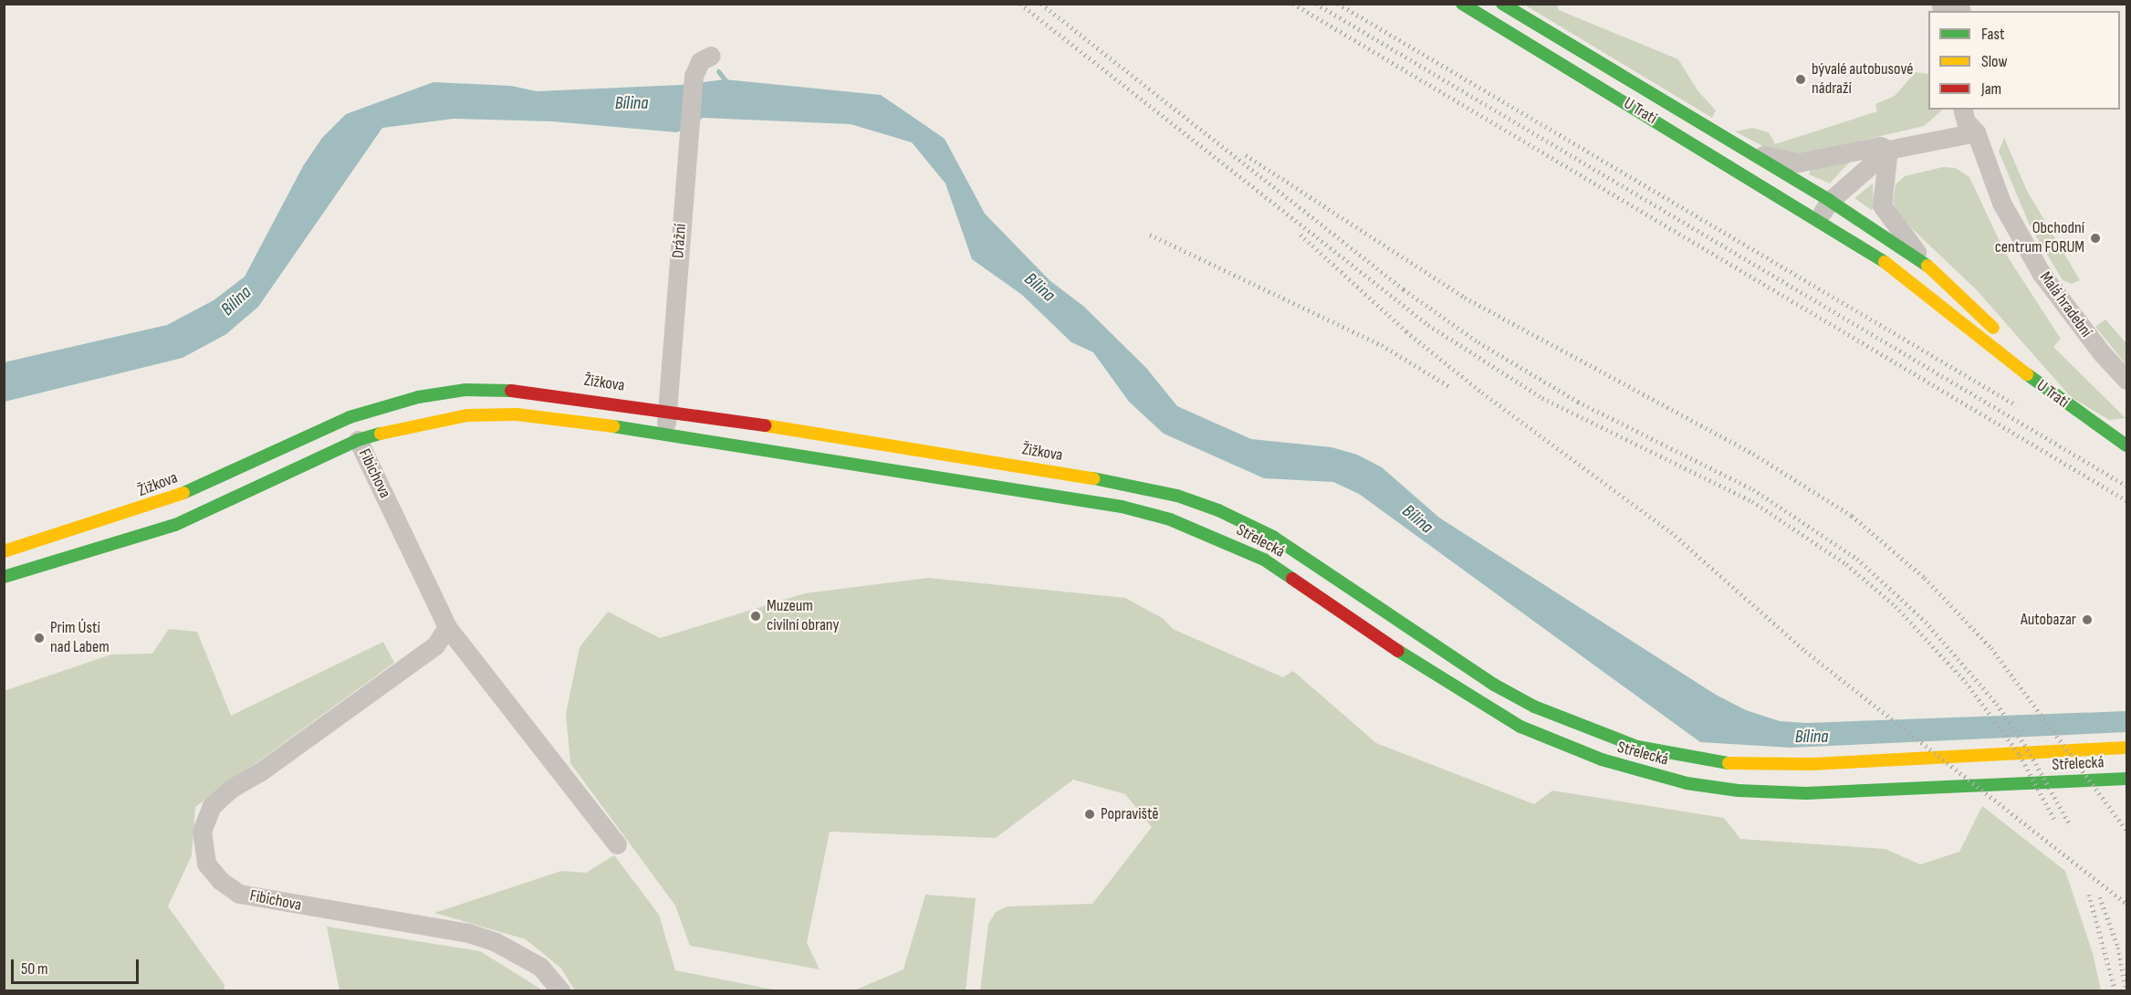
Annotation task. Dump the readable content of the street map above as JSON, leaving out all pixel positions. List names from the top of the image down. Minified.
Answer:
{"streets":{"main road":["U Trati","Žižkova","Střelecká"],"street":["Drážní","Malá hradební","Fibichova"]},"crossings":[["U Trati","Malá hradební"],["Drážní","Žižkova"],["Drážní","Střelecká"],["Žižkova","Střelecká"]],"water":["Bílina"],"places":["bývalé autobusové nádraží","Obchodní centrum FORUM","Muzeum civilní obrany","Autobazar","Prim Ústí nad Labem","Popraviště"],"legend":["Fast","Slow","Jam"],"scale_bar":"50 m"}
